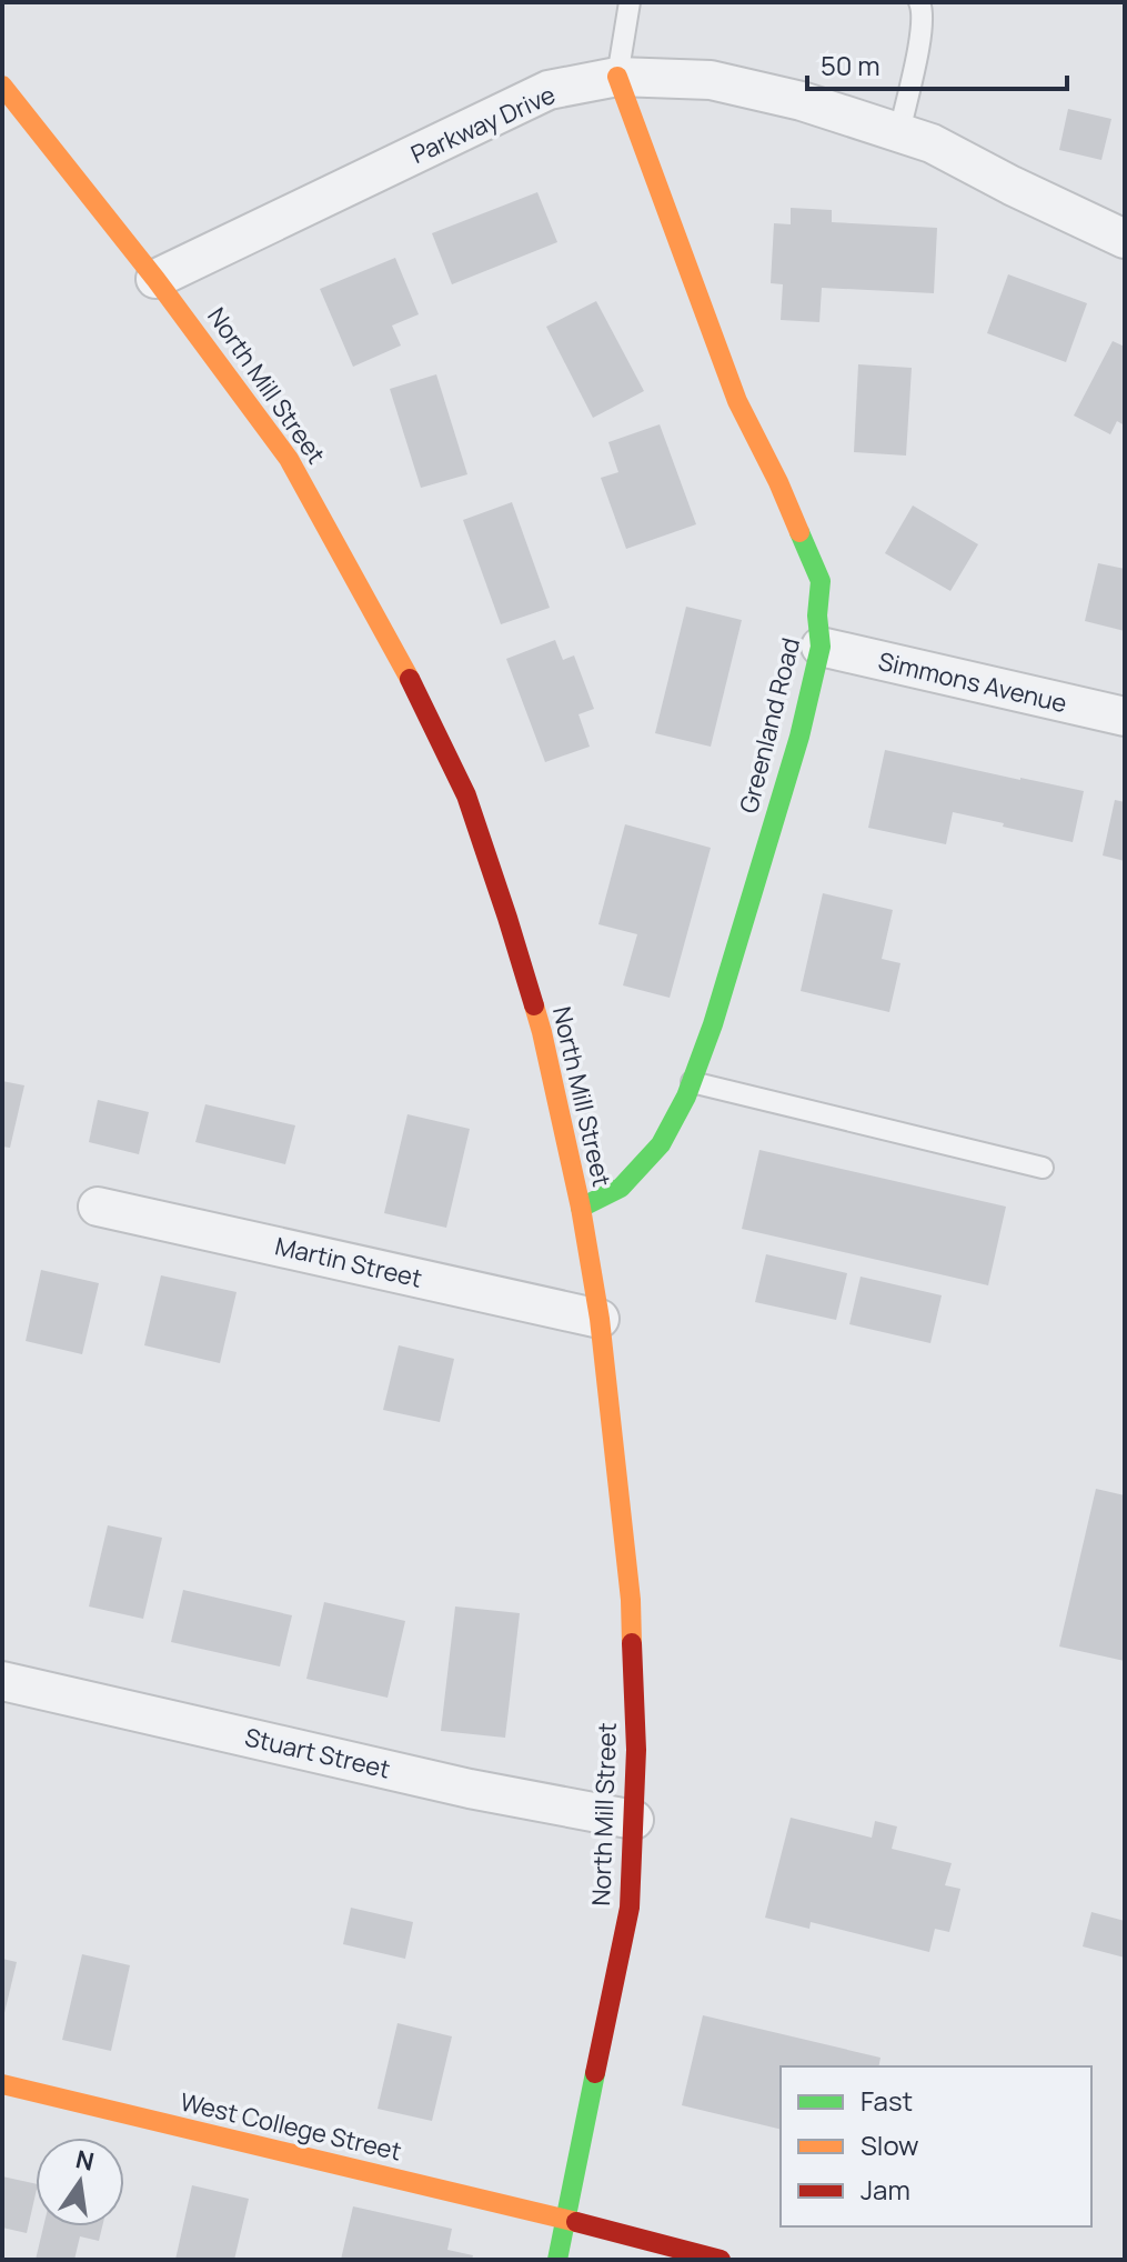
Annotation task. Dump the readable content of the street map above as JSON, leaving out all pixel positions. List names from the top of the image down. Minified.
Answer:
{"streets":{"main road":["North Mill Street","Greenland Road","West College Street"],"street":["Parkway Drive","Simmons Avenue","Martin Street","Stuart Street"]},"crossings":[["Parkway Drive","North Mill Street"],["Parkway Drive","Greenland Road"],["North Mill Street","Greenland Road"],["North Mill Street","Martin Street"],["North Mill Street","Stuart Street"],["North Mill Street","West College Street"],["Simmons Avenue","Greenland Road"]],"legend":["Fast","Slow","Jam"],"scale_bar":"50 m","north":"top"}
